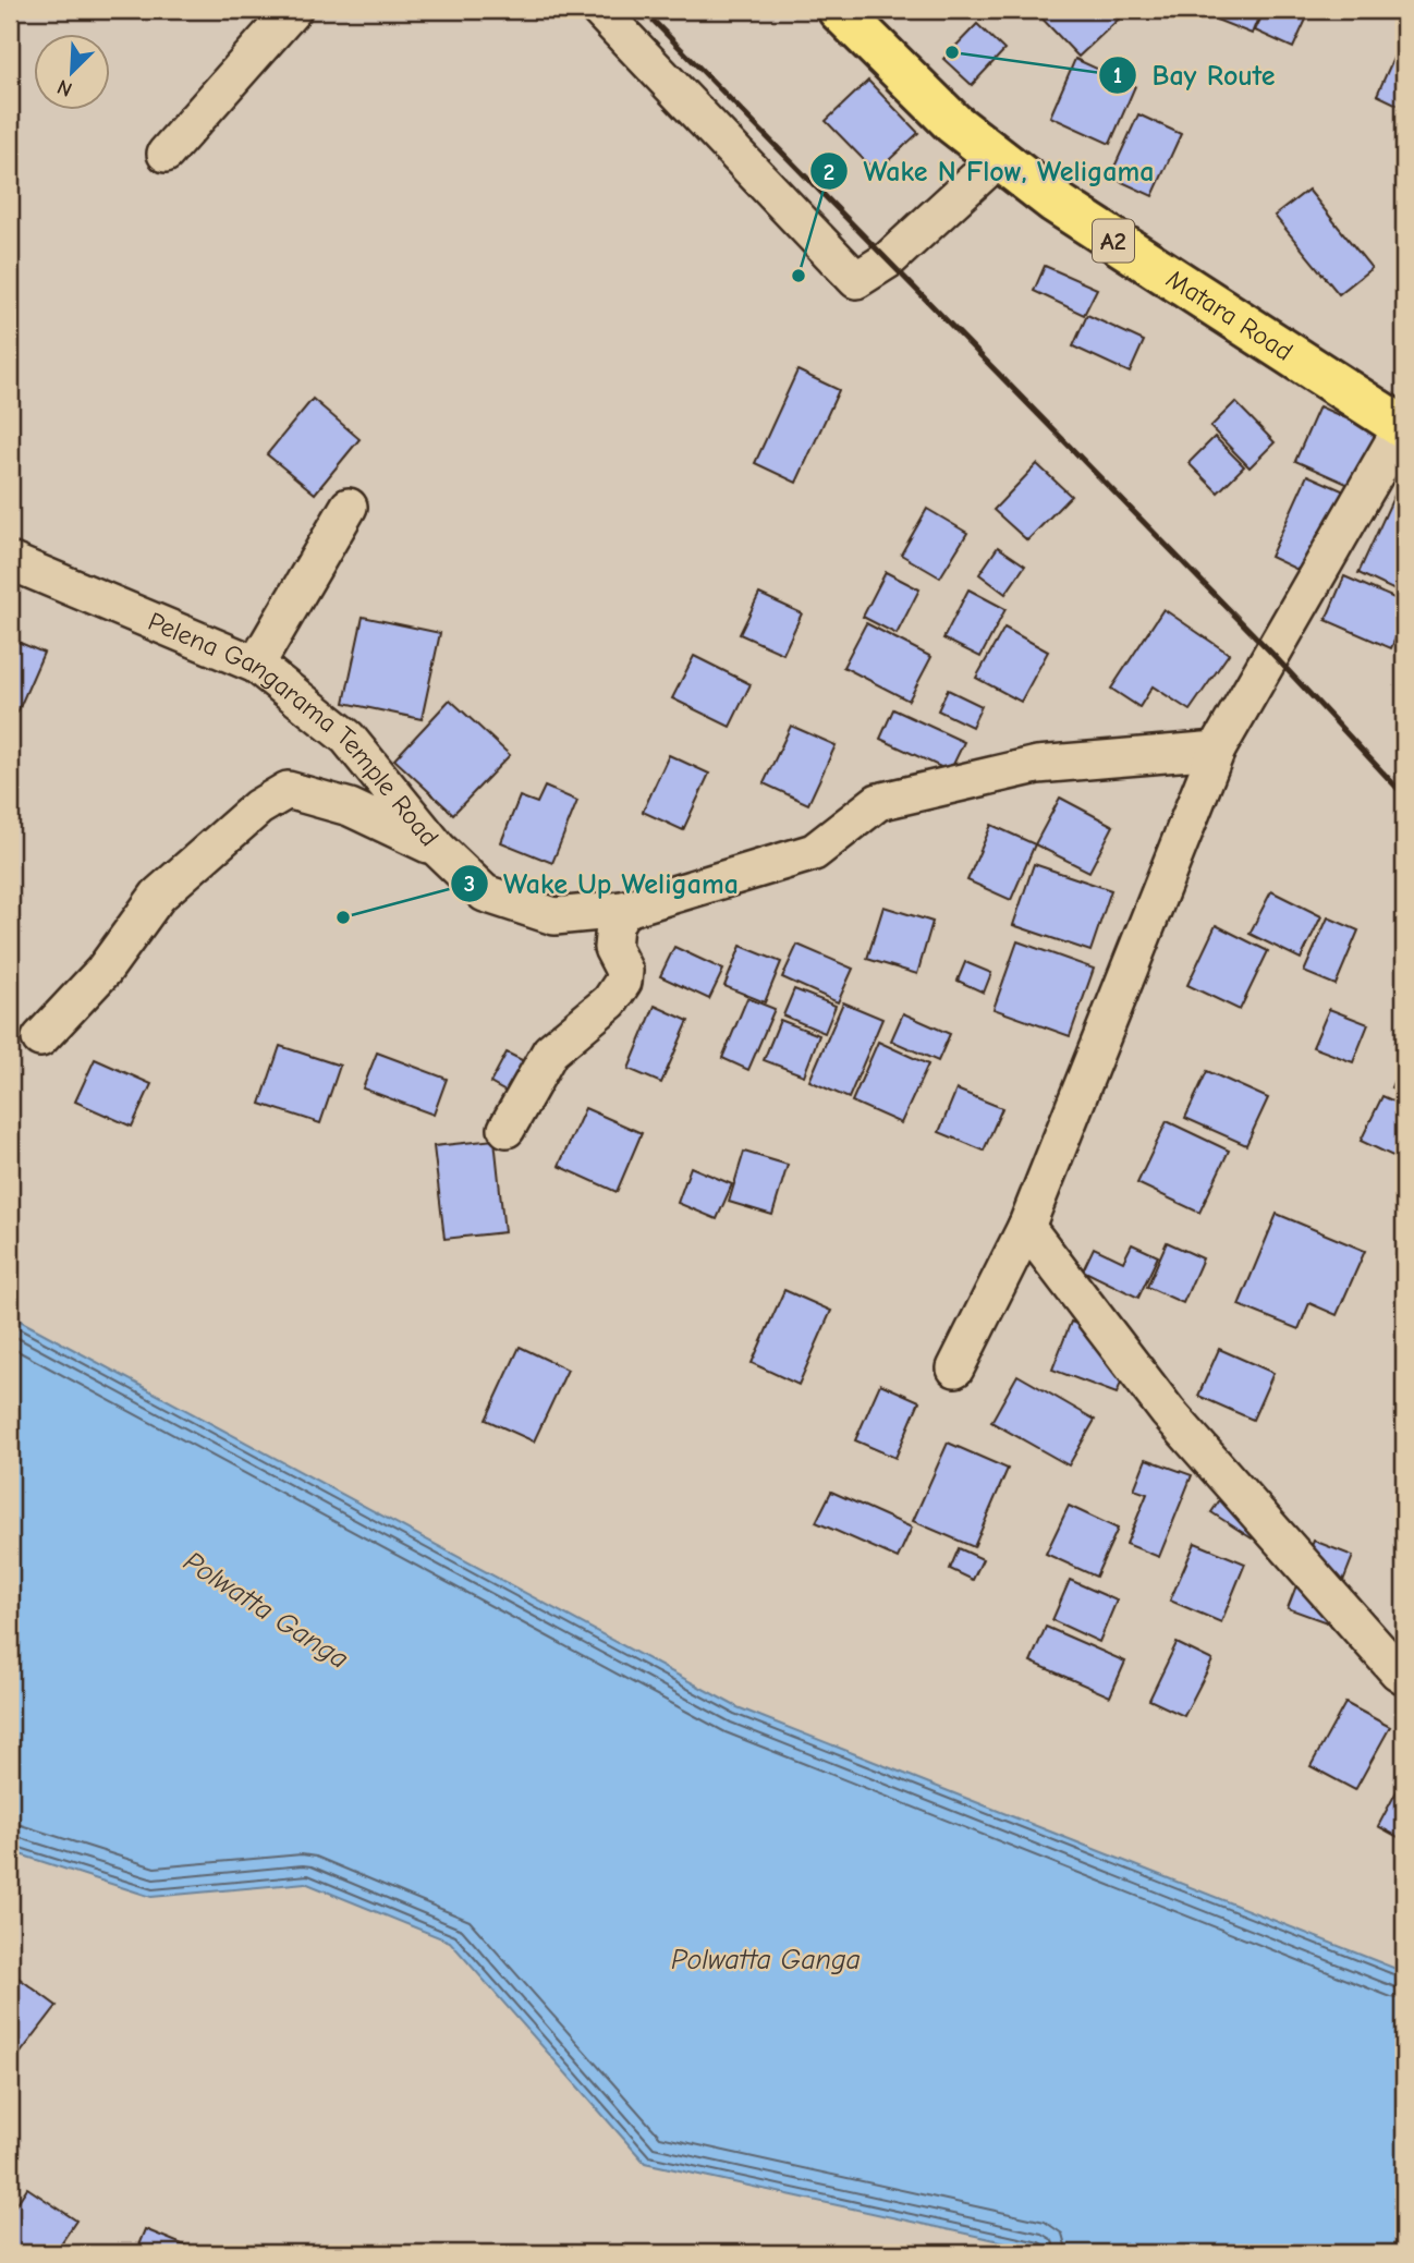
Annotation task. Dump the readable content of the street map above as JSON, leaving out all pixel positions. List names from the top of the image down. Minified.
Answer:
{"streets":{"highway":["A2","Matara Road"],"street":["Pelena Gangarama Temple Road"]},"water":["Polwatta Ganga"],"places":["Bay Route","Wake N Flow, Weligama","Wake Up Weligama"],"north":"bottom left"}
